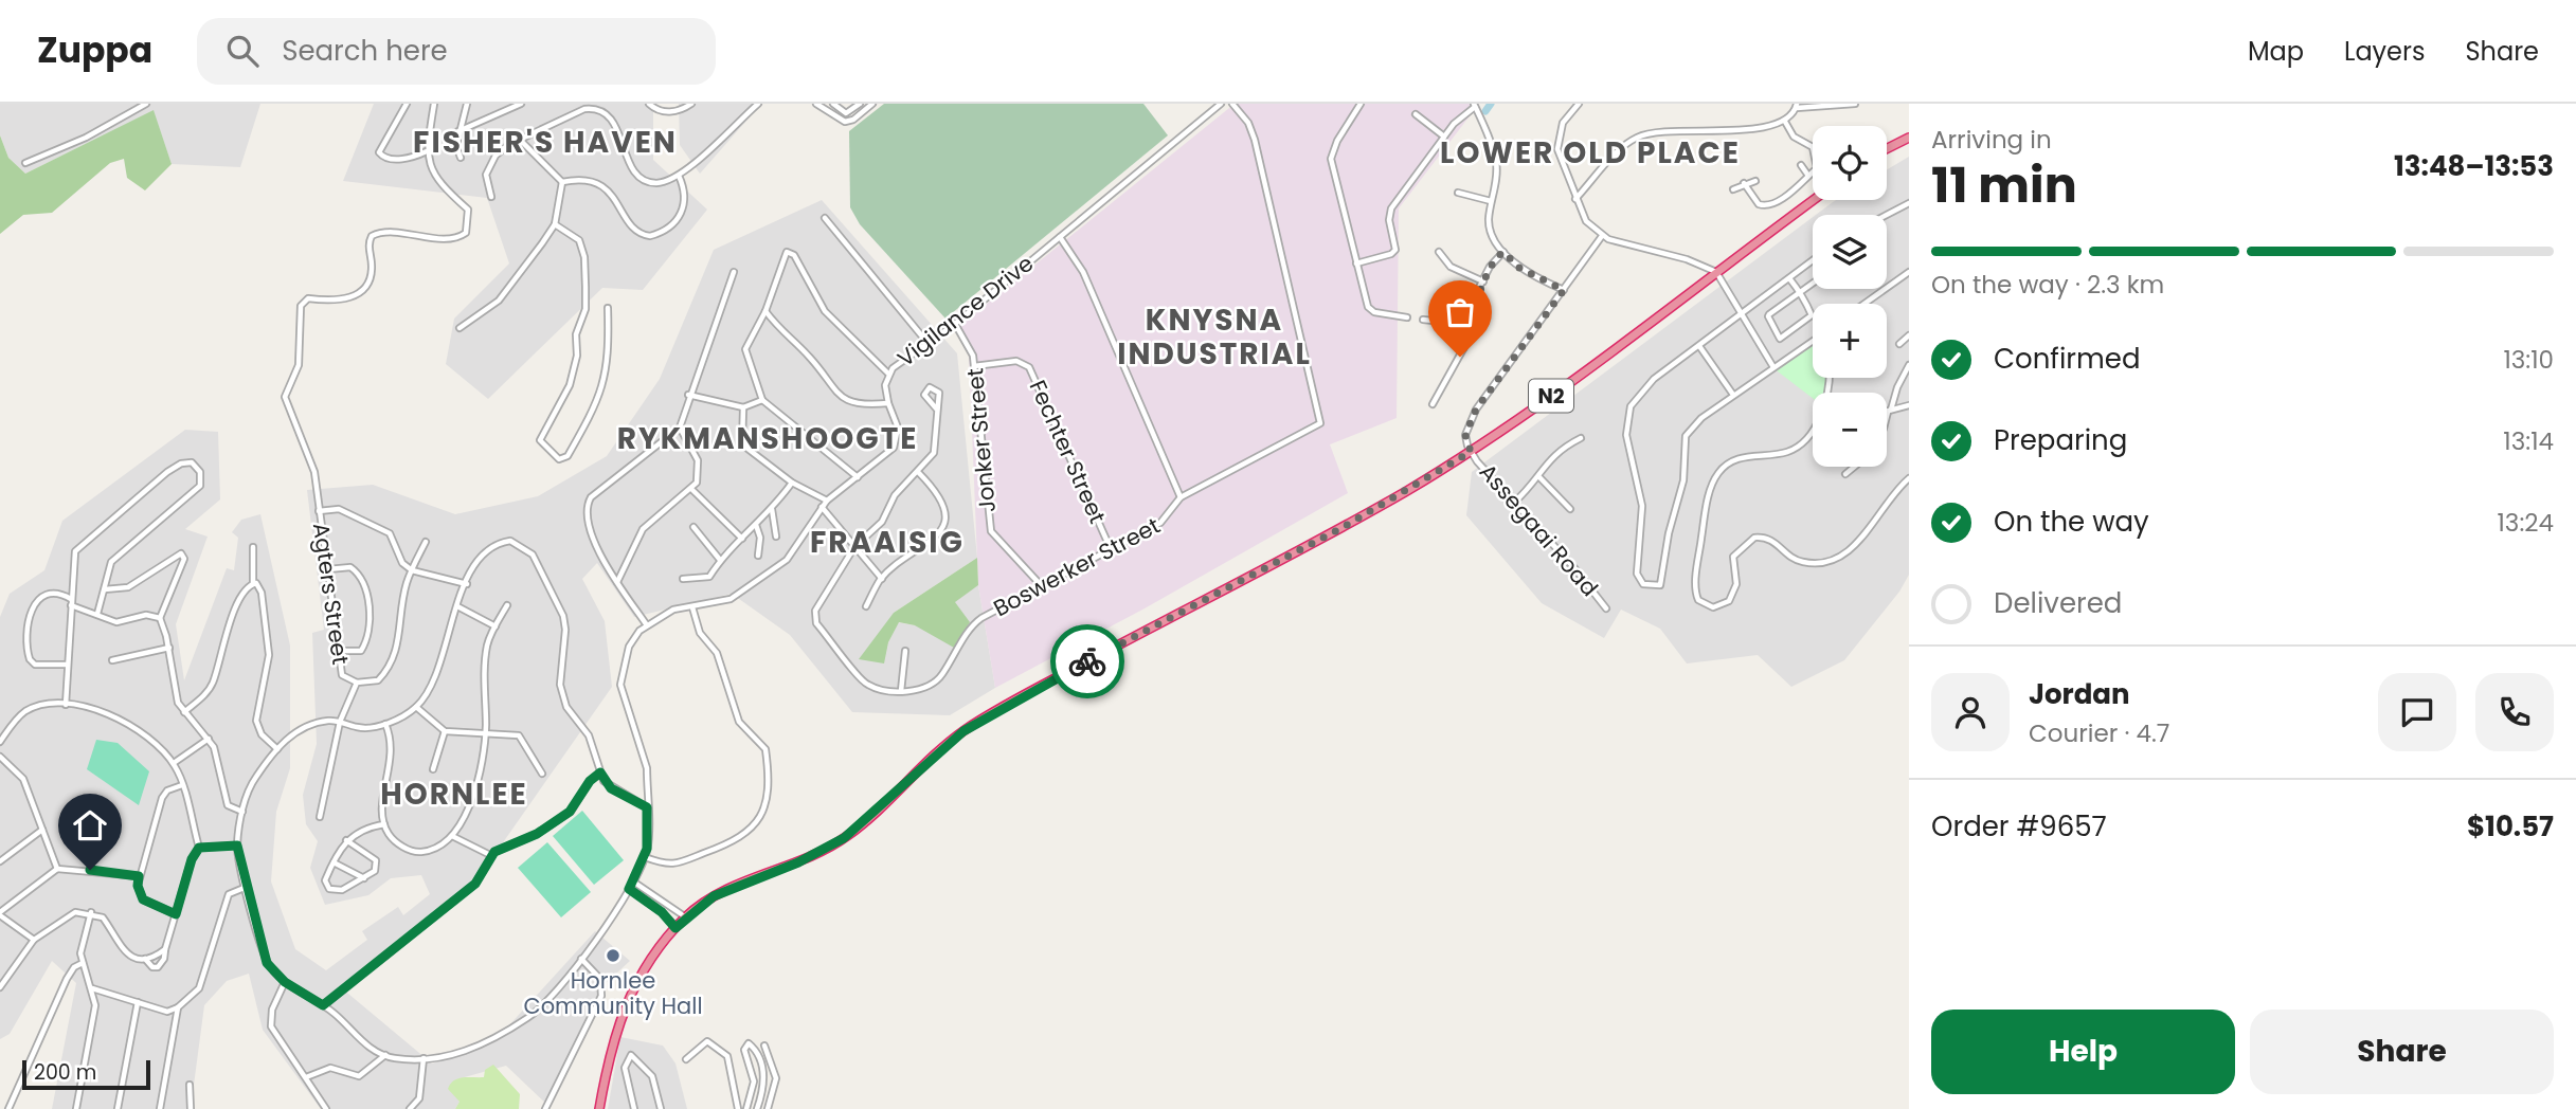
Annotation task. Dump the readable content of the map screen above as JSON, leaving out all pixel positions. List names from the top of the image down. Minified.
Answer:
{"streets":{"highway":["N2"],"street":["Vigilance Drive","Jonker Street","Fechter Street","Assegaai Road","Boswerker Street","Agters Street"]},"crossings":[["Vigilance Drive","Jonker Street"],["N2","Assegaai Road"],["Jonker Street","Fechter Street"],["Jonker Street","Boswerker Street"],["Fechter Street","Boswerker Street"]],"districts":["FISHER'S HAVEN","LOWER OLD PLACE","KNYSNA INDUSTRIAL","RYKMANSHOOGTE","FRAAISIG","HORNLEE"],"places":["Hornlee Community Hall"],"scale_bar":"200 m","page":{"header":"Zuppa","search":"Search here","nav":["Map","Layers","Share"],"heading":["11 min","Arriving in","13:48–13:53"],"panel":["Jordan","Courier · 4.7","Order #9657","$10.57"],"map_buttons":["+","−"],"bar":"On the way · 2.3 km","list":[["Confirmed","13:10"],["Preparing","13:14"],["On the way","13:24"],"Delivered"],"buttons":["Help","Share"],"scale":"200 m"}}
